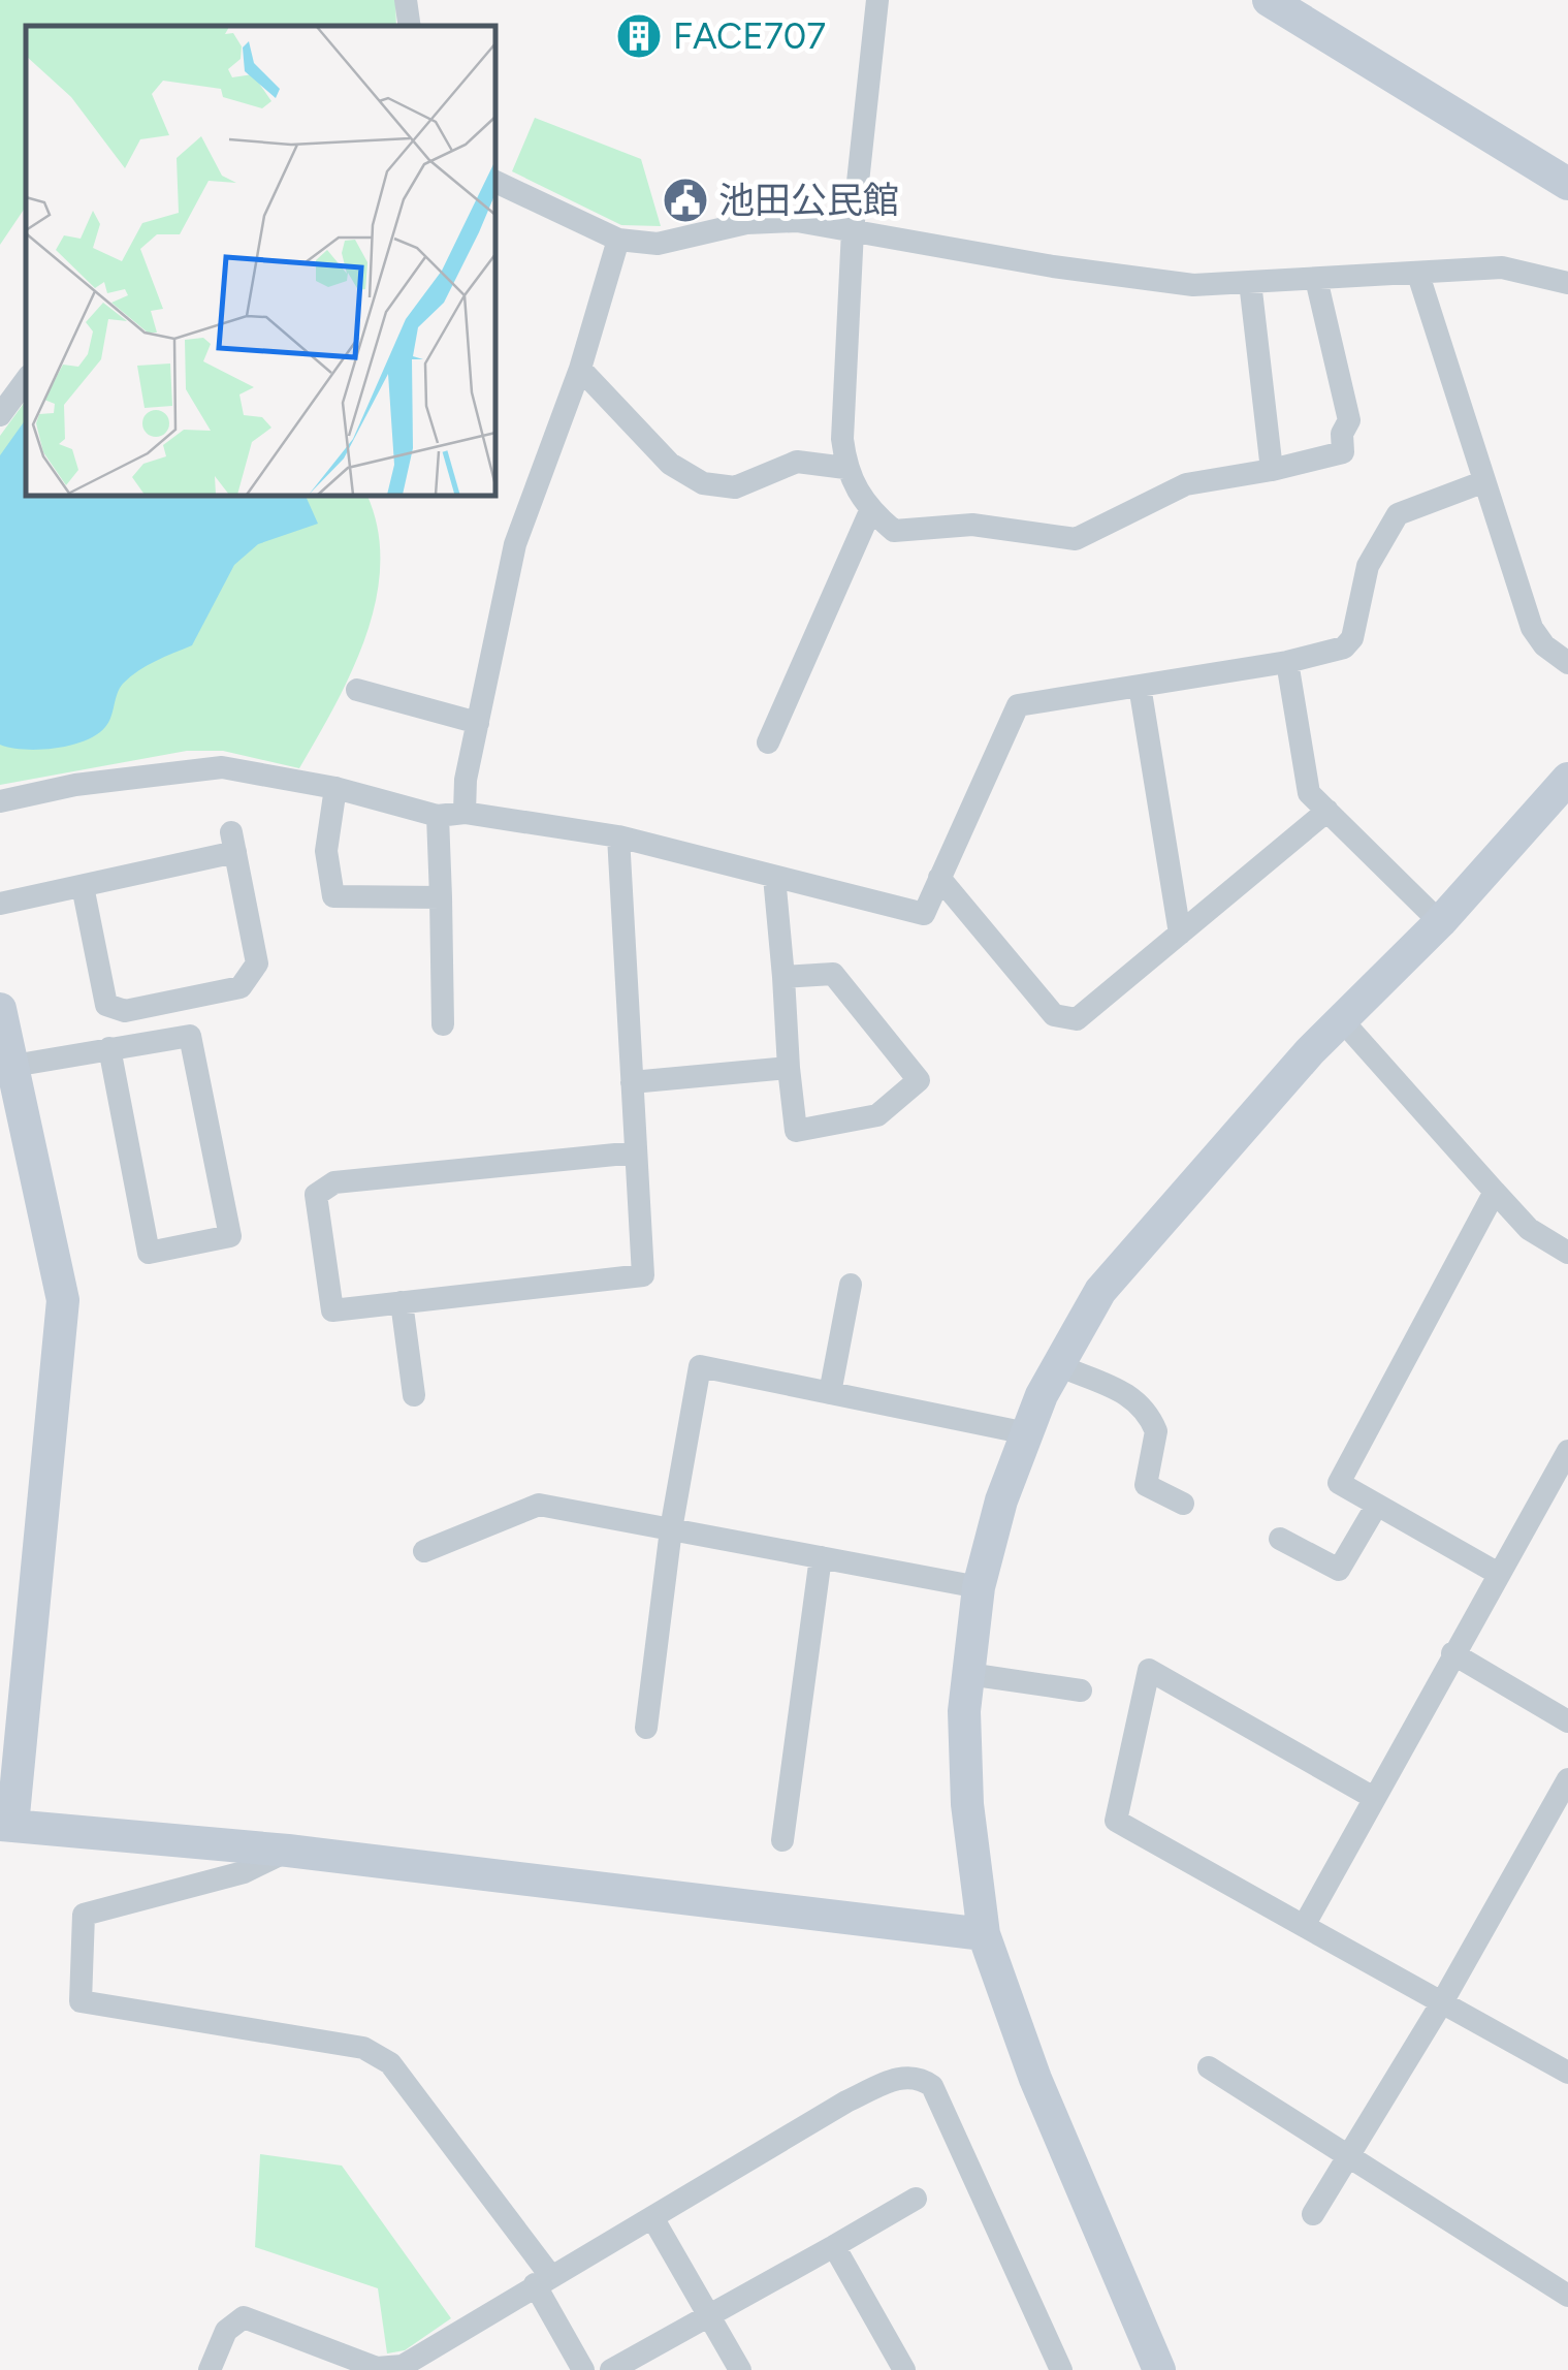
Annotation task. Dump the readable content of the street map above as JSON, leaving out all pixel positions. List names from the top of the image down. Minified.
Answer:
{"places":{"building":["FACE707"],"public building":["池田公民館"]}}
